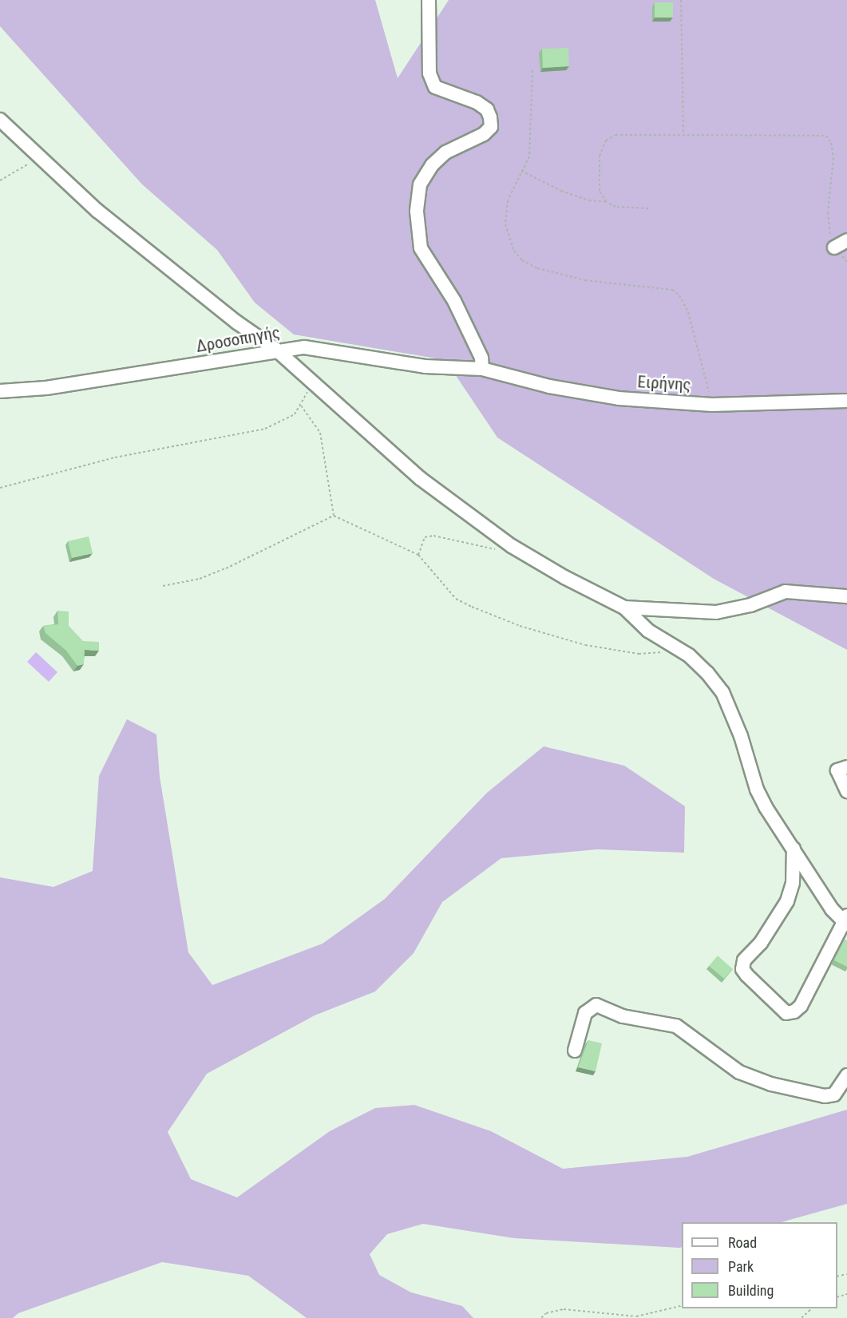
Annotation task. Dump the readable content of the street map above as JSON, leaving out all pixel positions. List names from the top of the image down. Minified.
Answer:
{"streets":{"street":["Δροσοπηγής","Ειρήνης"]},"crossings":[["Δροσοπηγής","Ειρήνης"]],"legend":["Road","Park","Building"]}
